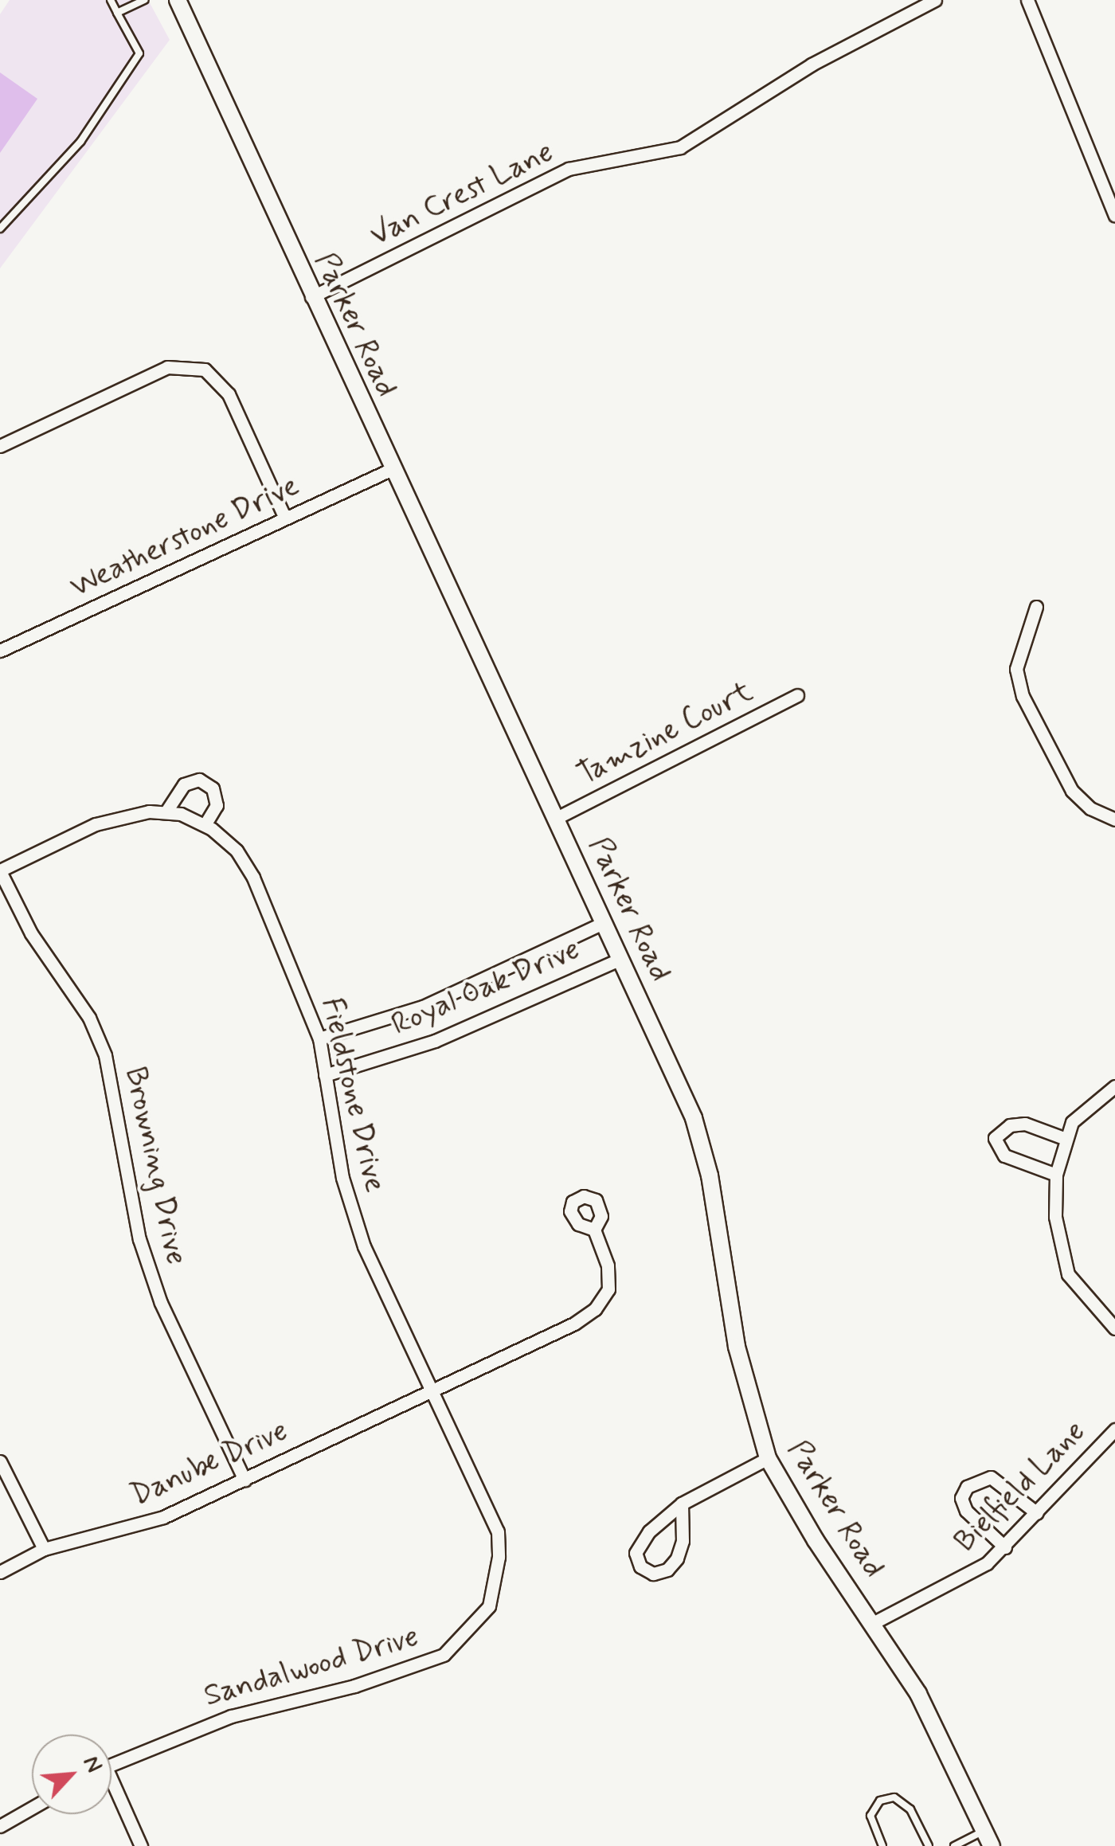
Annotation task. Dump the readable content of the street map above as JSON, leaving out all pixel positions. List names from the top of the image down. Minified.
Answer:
{"streets":{"main road":["Parker Road"],"street":["Van Crest Lane","Weatherstone Drive","Tamzine Court","Royal Oak Drive","Fieldstone Drive","Browning Drive","Danube Drive","Bielfield Lane","Sandalwood Drive"]},"crossings":[["Van Crest Lane","Parker Road"],["Parker Road","Weatherstone Drive"],["Parker Road","Tamzine Court"],["Parker Road","Royal Oak Drive"],["Parker Road","Bielfield Lane"],["Royal Oak Drive","Fieldstone Drive"],["Fieldstone Drive","Browning Drive"],["Fieldstone Drive","Danube Drive"],["Fieldstone Drive","Sandalwood Drive"],["Browning Drive","Danube Drive"],["Danube Drive","Sandalwood Drive"]],"north":"top right"}
